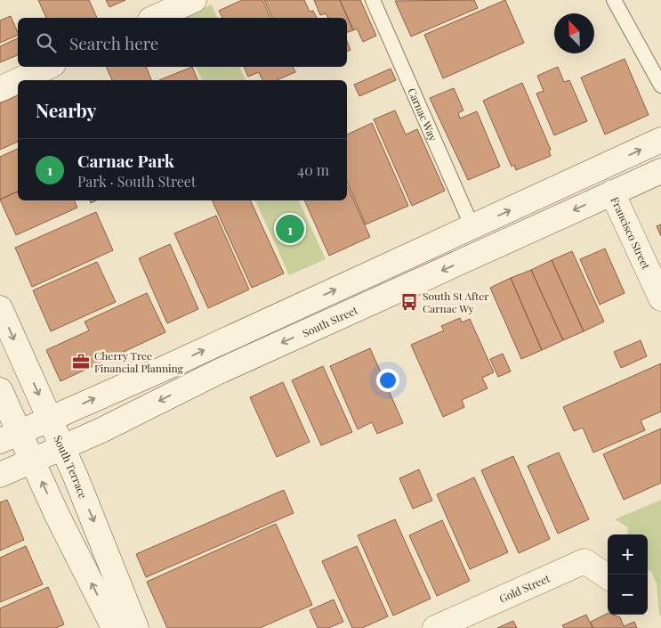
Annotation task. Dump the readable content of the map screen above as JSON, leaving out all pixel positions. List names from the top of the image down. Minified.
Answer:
{"streets":{"main road":["Francisco Street","South Street","South Terrace","Gold Street"],"lane":["Carnac Way"]},"crossings":[["Francisco Street","South Street"],["South Street","South Terrace"]],"places":{"bus stop":["South St After Carnac Wy"],"office":["Cherry Tree Financial Planning"]},"north":"top left","page":{"search":"Search here","heading":"Nearby","list":[{"mark":"1","name":"Carnac Park","note":"Park · South Street","value":"40 m"}],"pins":"1","map_buttons":["+","−"]}}
